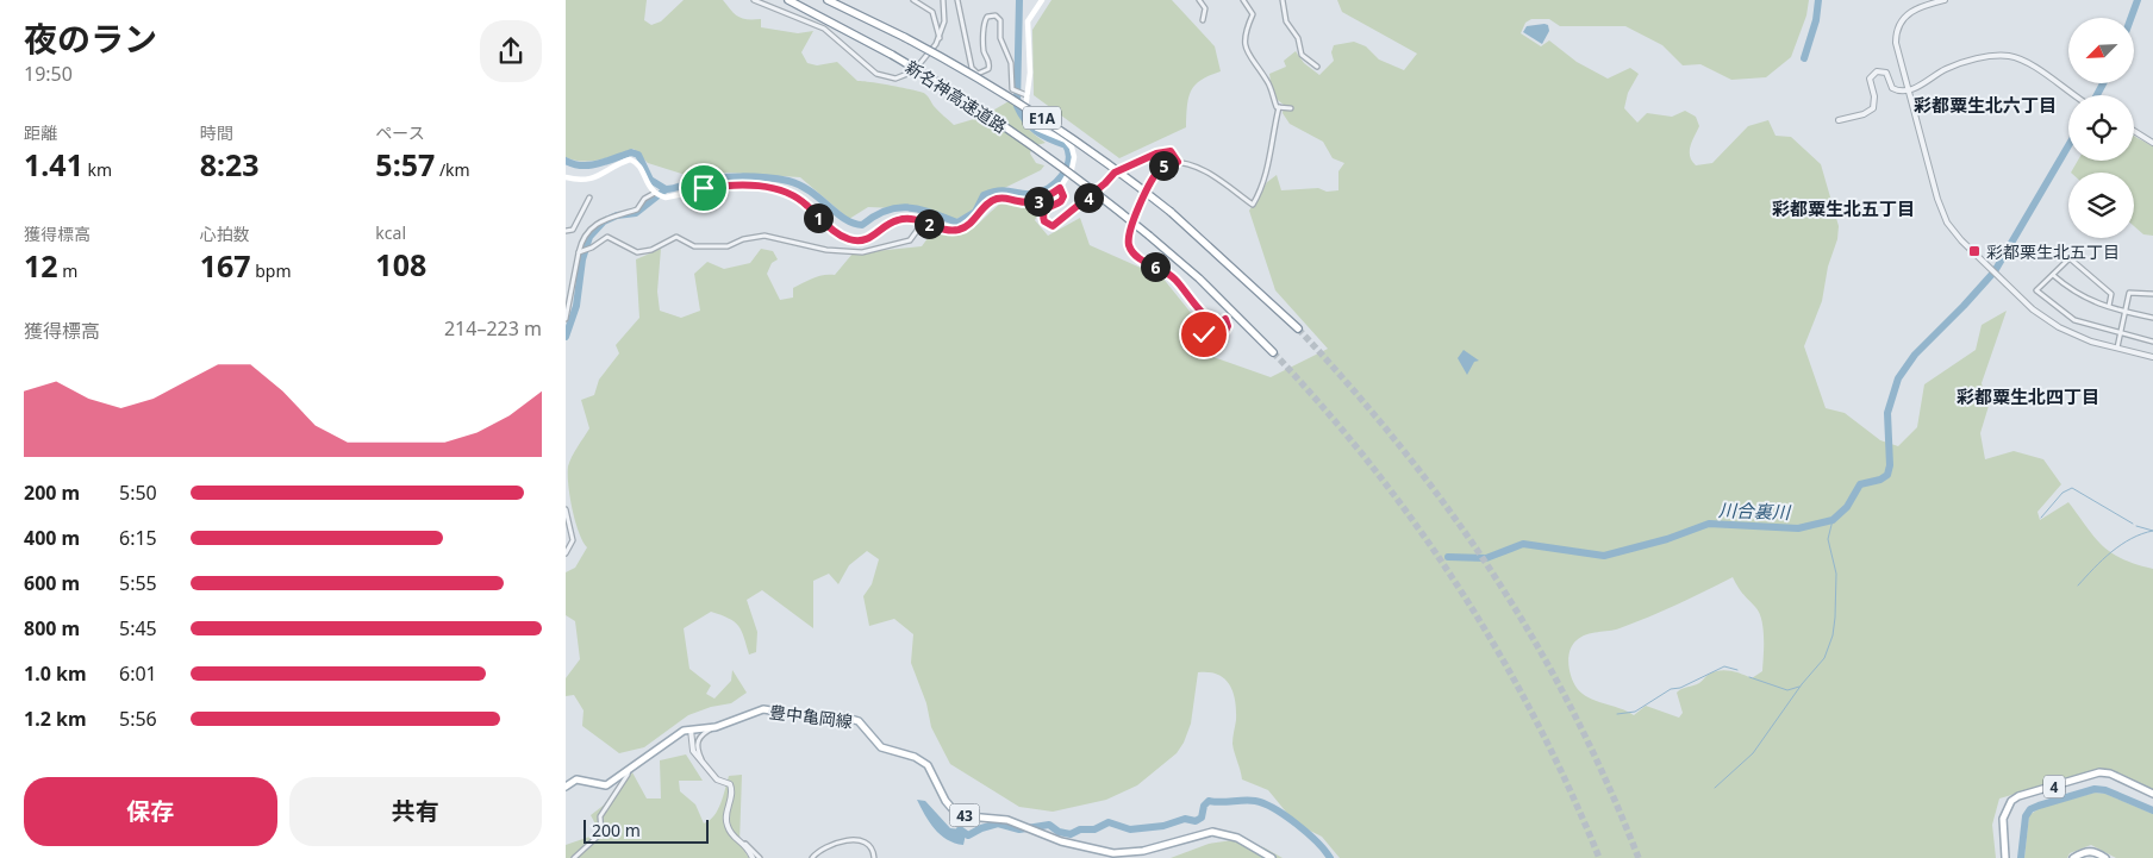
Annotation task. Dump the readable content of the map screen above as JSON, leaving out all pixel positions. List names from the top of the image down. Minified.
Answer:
{"streets":{"highway":["新名神高速道路","E1A"],"main road":["豊中亀岡線","4","43"]},"districts":["彩都粟生北六丁目","彩都粟生北五丁目","彩都粟生北四丁目"],"water":["川合裏川"],"places":{"transit":["彩都栗生北五丁目"]},"scale_bar":"200 m","north":"bottom left","page":{"heading":["夜のラン","19:50"],"stats":[["距離","1.41 km"],["時間","8:23"],["ペース","5:57 /km"],["獲得標高","12 m"],["心拍数","167 bpm"],["kcal","108"]],"pins":["5","4","3","1","2","6"],"chart":["獲得標高","214–223 m"],"list":[{"name":"200 m","note":"5:50"},{"name":"400 m","note":"6:15"},{"name":"600 m","note":"5:55"},{"name":"800 m","note":"5:45"},{"name":"1.0 km","note":"6:01"},{"name":"1.2 km","note":"5:56"}],"buttons":["保存","共有"],"scale":"200 m"}}
